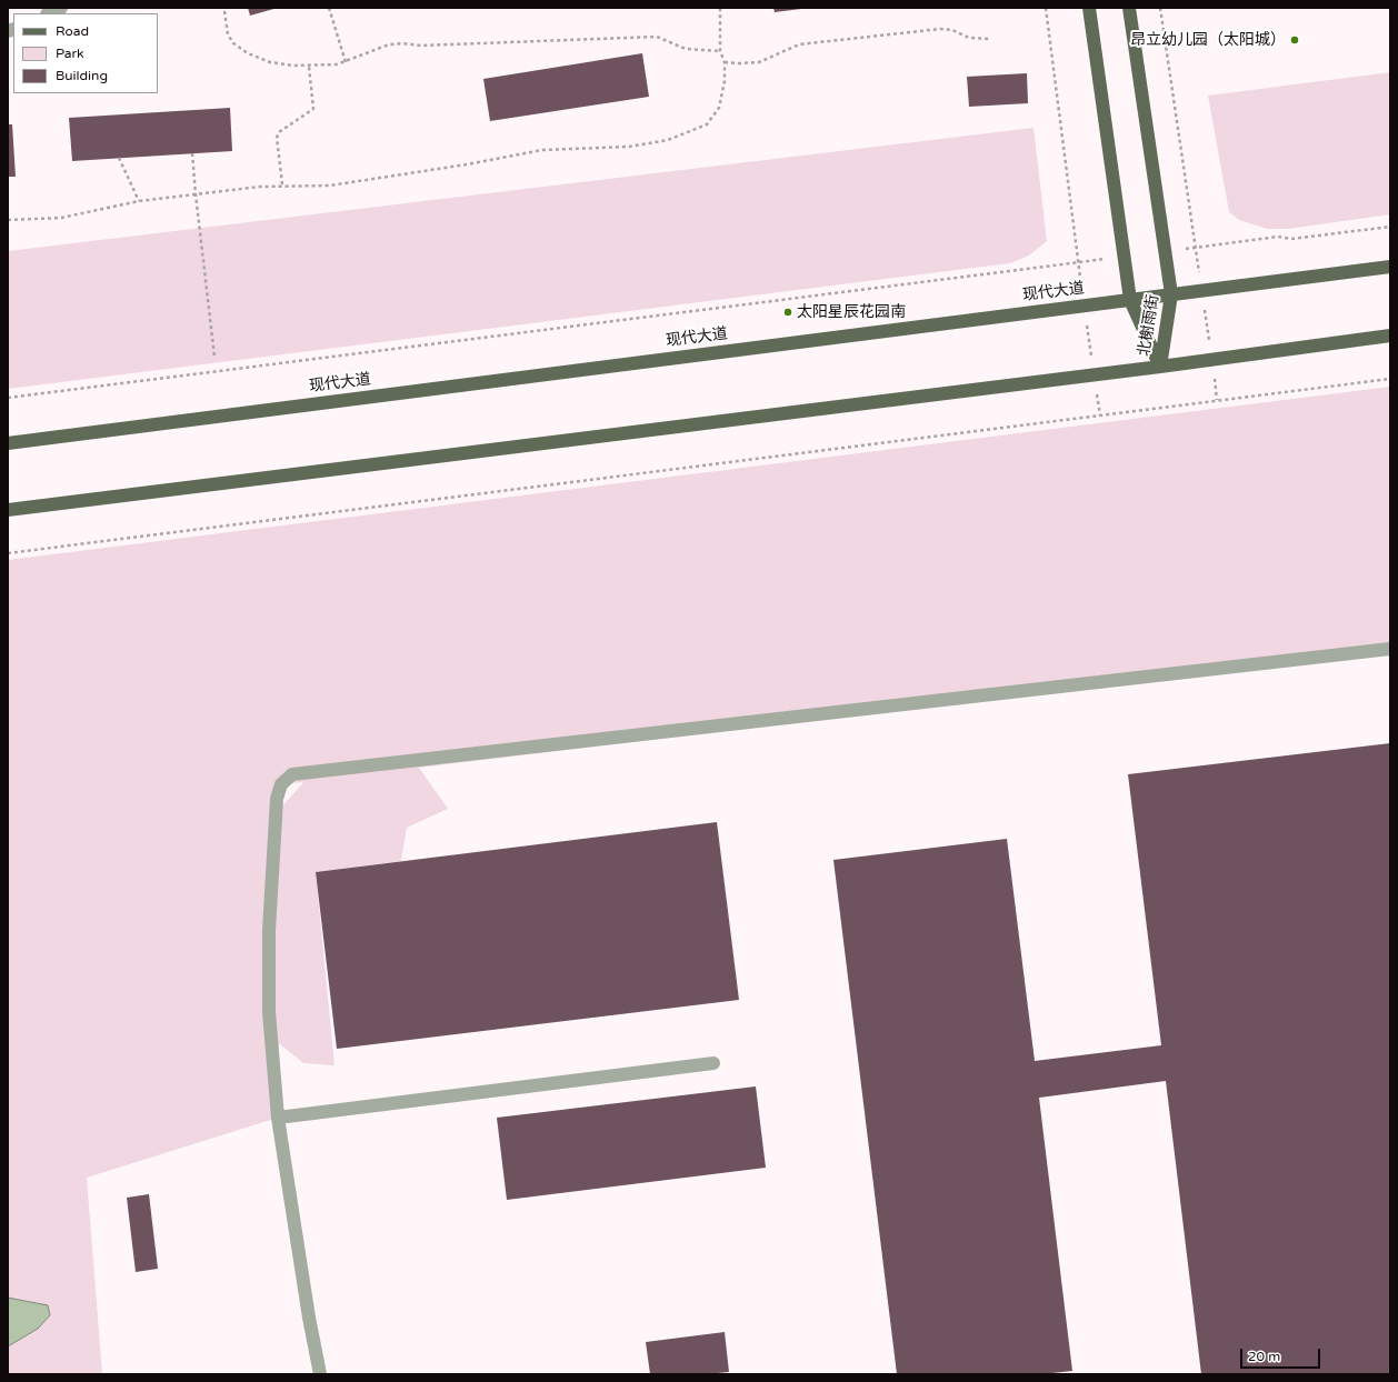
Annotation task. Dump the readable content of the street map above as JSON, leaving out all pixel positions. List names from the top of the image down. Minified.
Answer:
{"streets":{"main road":["现代大道","北榭雨街"]},"crossings":[["现代大道","北榭雨街"]],"places":["昂立幼儿园（太阳城）","太阳星辰花园南"],"legend":["Road","Park","Building"],"scale_bar":"20 m"}
